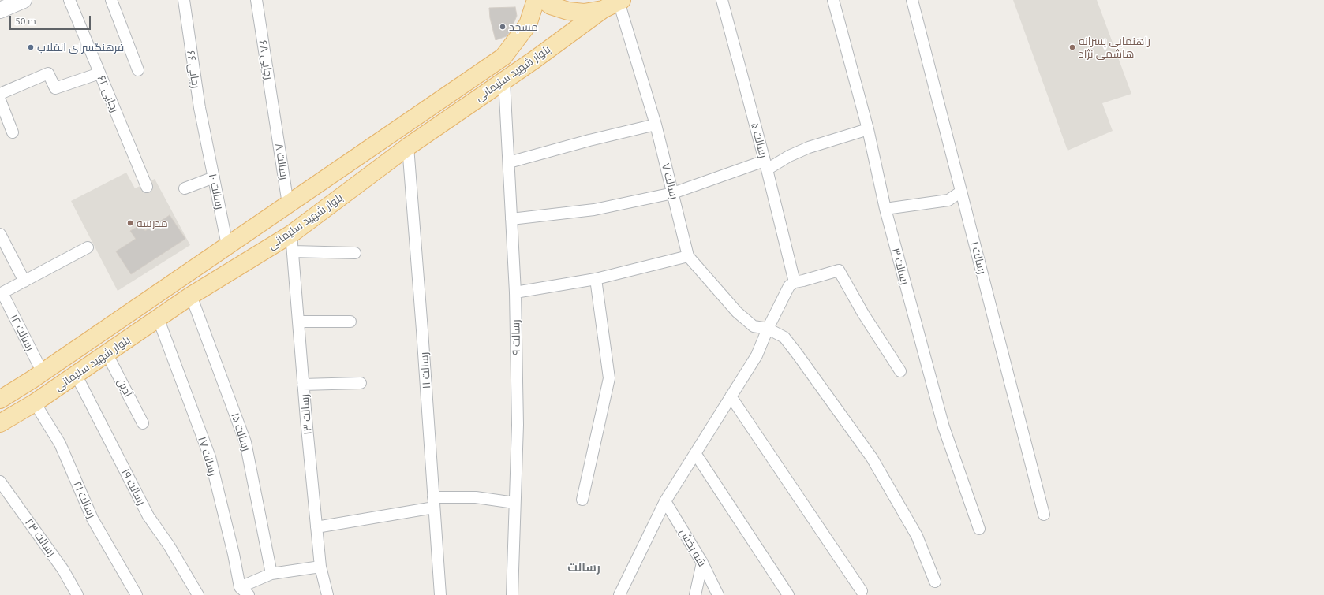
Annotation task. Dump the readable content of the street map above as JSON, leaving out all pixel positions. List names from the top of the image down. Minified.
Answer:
{"streets":{"main road":["بلوار شهید سلیمانی"],"street":["رجایی ۶۸","رجایی ۶۶","رجایی ۶۲","رسالت ۵","رسالت ۸","رسالت ۷","رسالت ۱۰","رسالت ۱","رسالت ۳","رسالت ۱۲","رسالت ۹","رسالت ۱۱","آذین","رسالت ۱۳","رسالت ۱۵","رسالت ۱۷","رسالت ۱۹","رسالت ۲۱","رسالت ۲۳","شه بخش"]},"crossings":[["رجایی ۶۸","رسالت ۸"],["رجایی ۶۶","رسالت ۱۰"],["بلوار شهید سلیمانی","رسالت ۸"],["بلوار شهید سلیمانی","رسالت ۱۰"],["بلوار شهید سلیمانی","رسالت ۱۲"],["بلوار شهید سلیمانی","رسالت ۹"],["بلوار شهید سلیمانی","رسالت ۱۱"],["بلوار شهید سلیمانی","آذین"],["بلوار شهید سلیمانی","رسالت ۱۳"],["بلوار شهید سلیمانی","رسالت ۱۵"],["بلوار شهید سلیمانی","رسالت ۱۷"],["بلوار شهید سلیمانی","رسالت ۱۹"],["بلوار شهید سلیمانی","رسالت ۲۱"]],"districts":["رسالت"],"places":["مسجد","فرهنگسرای انقلاب","راهنمایی پسرانه هاشمی نژاد","مدرسه"],"scale_bar":"50 m"}
